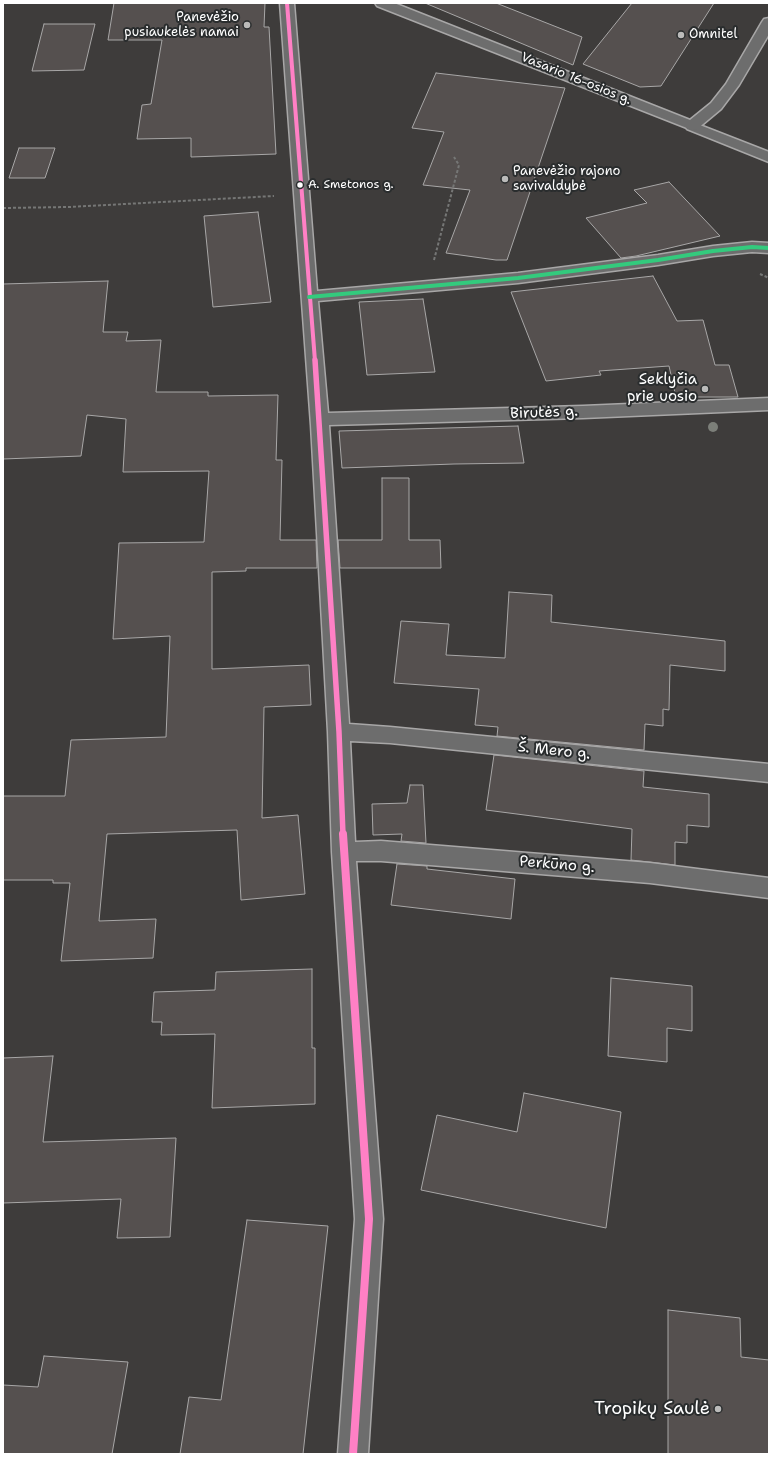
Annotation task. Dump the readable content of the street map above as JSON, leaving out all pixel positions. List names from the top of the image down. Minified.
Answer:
{"streets":{"street":["Vasario 16-osios g.","Birutės g.","Š. Mero g.","Perkūno g."]},"places":["Panevėžio pusiaukelės namai","Omnitel","Panevėžio rajono savivaldybė","A. Smetonos g.","Seklyčia prie uosio","Tropikų Saulė"]}
